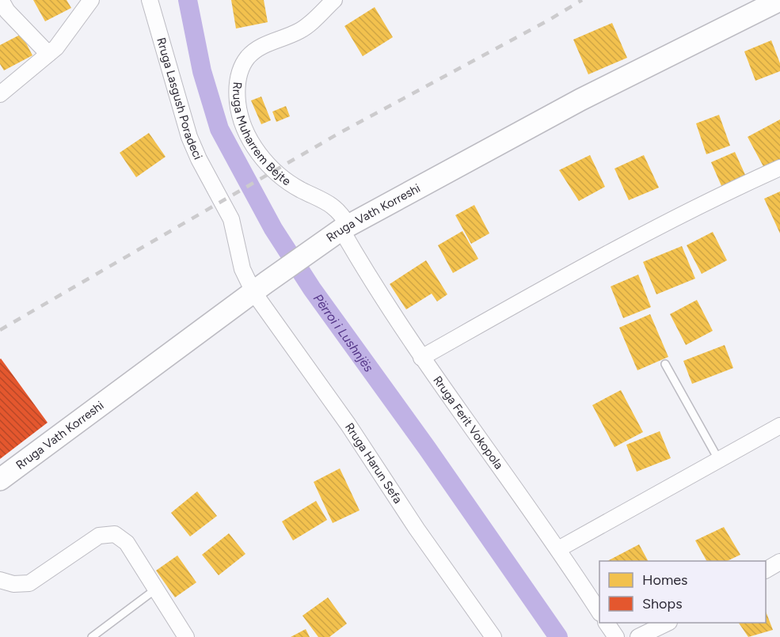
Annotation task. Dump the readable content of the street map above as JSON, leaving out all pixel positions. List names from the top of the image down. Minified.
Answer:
{"streets":{"main road":["Rruga Vath Korreshi"],"street":["Rruga Lasgush Poradeci","Rruga Muharrem Bejte","Rruga Ferit Vokopola","Rruga Harun Sefa"]},"crossings":[["Rruga Lasgush Poradeci","Rruga Vath Korreshi"],["Rruga Lasgush Poradeci","Rruga Harun Sefa"],["Rruga Muharrem Bejte","Rruga Vath Korreshi"],["Rruga Muharrem Bejte","Rruga Ferit Vokopola"],["Rruga Vath Korreshi","Rruga Ferit Vokopola"],["Rruga Vath Korreshi","Rruga Harun Sefa"]],"water":["Përroi i Lushnjës"],"legend":["Homes","Shops"]}
